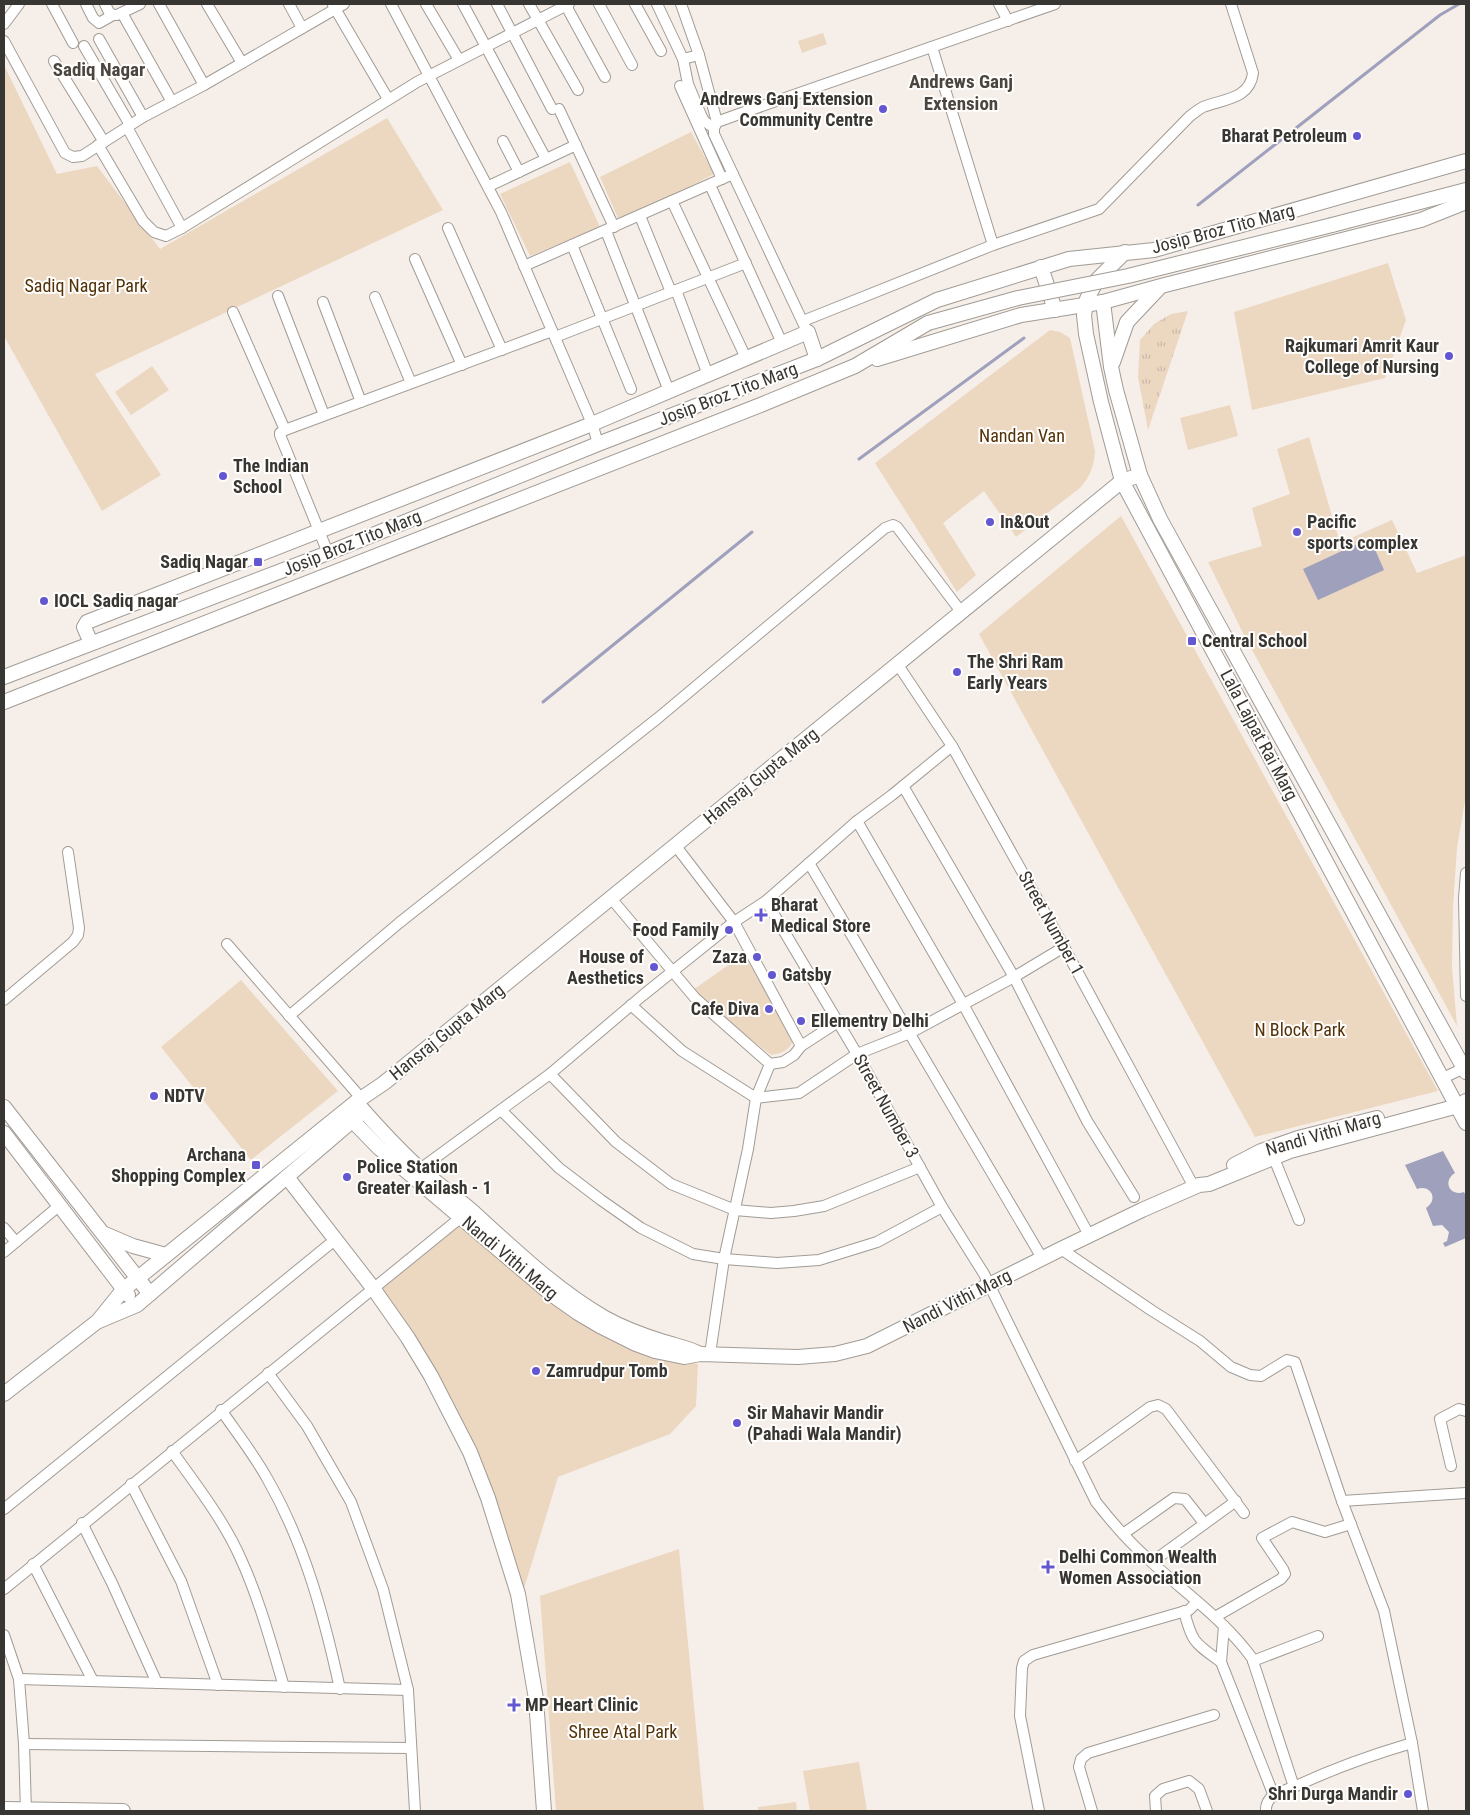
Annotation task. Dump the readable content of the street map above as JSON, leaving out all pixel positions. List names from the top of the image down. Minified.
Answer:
{"streets":{"main road":["Josip Broz Tito Marg","Lala Lajpat Rai Marg","Hansraj Gupta Marg","Nandi Vithi Marg"],"street":["Street Number 1","Street Number 3"]},"crossings":[["Lala Lajpat Rai Marg","Hansraj Gupta Marg"],["Lala Lajpat Rai Marg","Nandi Vithi Marg"],["Hansraj Gupta Marg","Street Number 1"],["Hansraj Gupta Marg","Nandi Vithi Marg"],["Street Number 1","Nandi Vithi Marg"],["Street Number 3","Nandi Vithi Marg"]],"districts":["Sadiq Nagar","Andrews Ganj Extension"],"parks":["Sadiq Nagar Park","Nandan Van","N Block Park","Shree Atal Park"],"places":{"other":["Andrews Ganj Extension Community Centre","Bharat Petroleum","Rajkumari Amrit Kaur College of Nursing","The Indian School","In&Out","Pacific sports complex","IOCL Sadiq nagar","The Shri Ram Early Years","Food Family","Zaza","House of Aesthetics","Gatsby","Cafe Diva","Ellementry Delhi","NDTV","Police Station Greater Kailash - 1","Zamrudpur Tomb","Sir Mahavir Mandir (Pahadi Wala Mandir)","Shri Durga Mandir"],"transit":["Sadiq Nagar","Central School","Archana Shopping Complex"],"health":["Bharat Medical Store","Delhi Common Wealth Women Association","MP Heart Clinic"]}}
